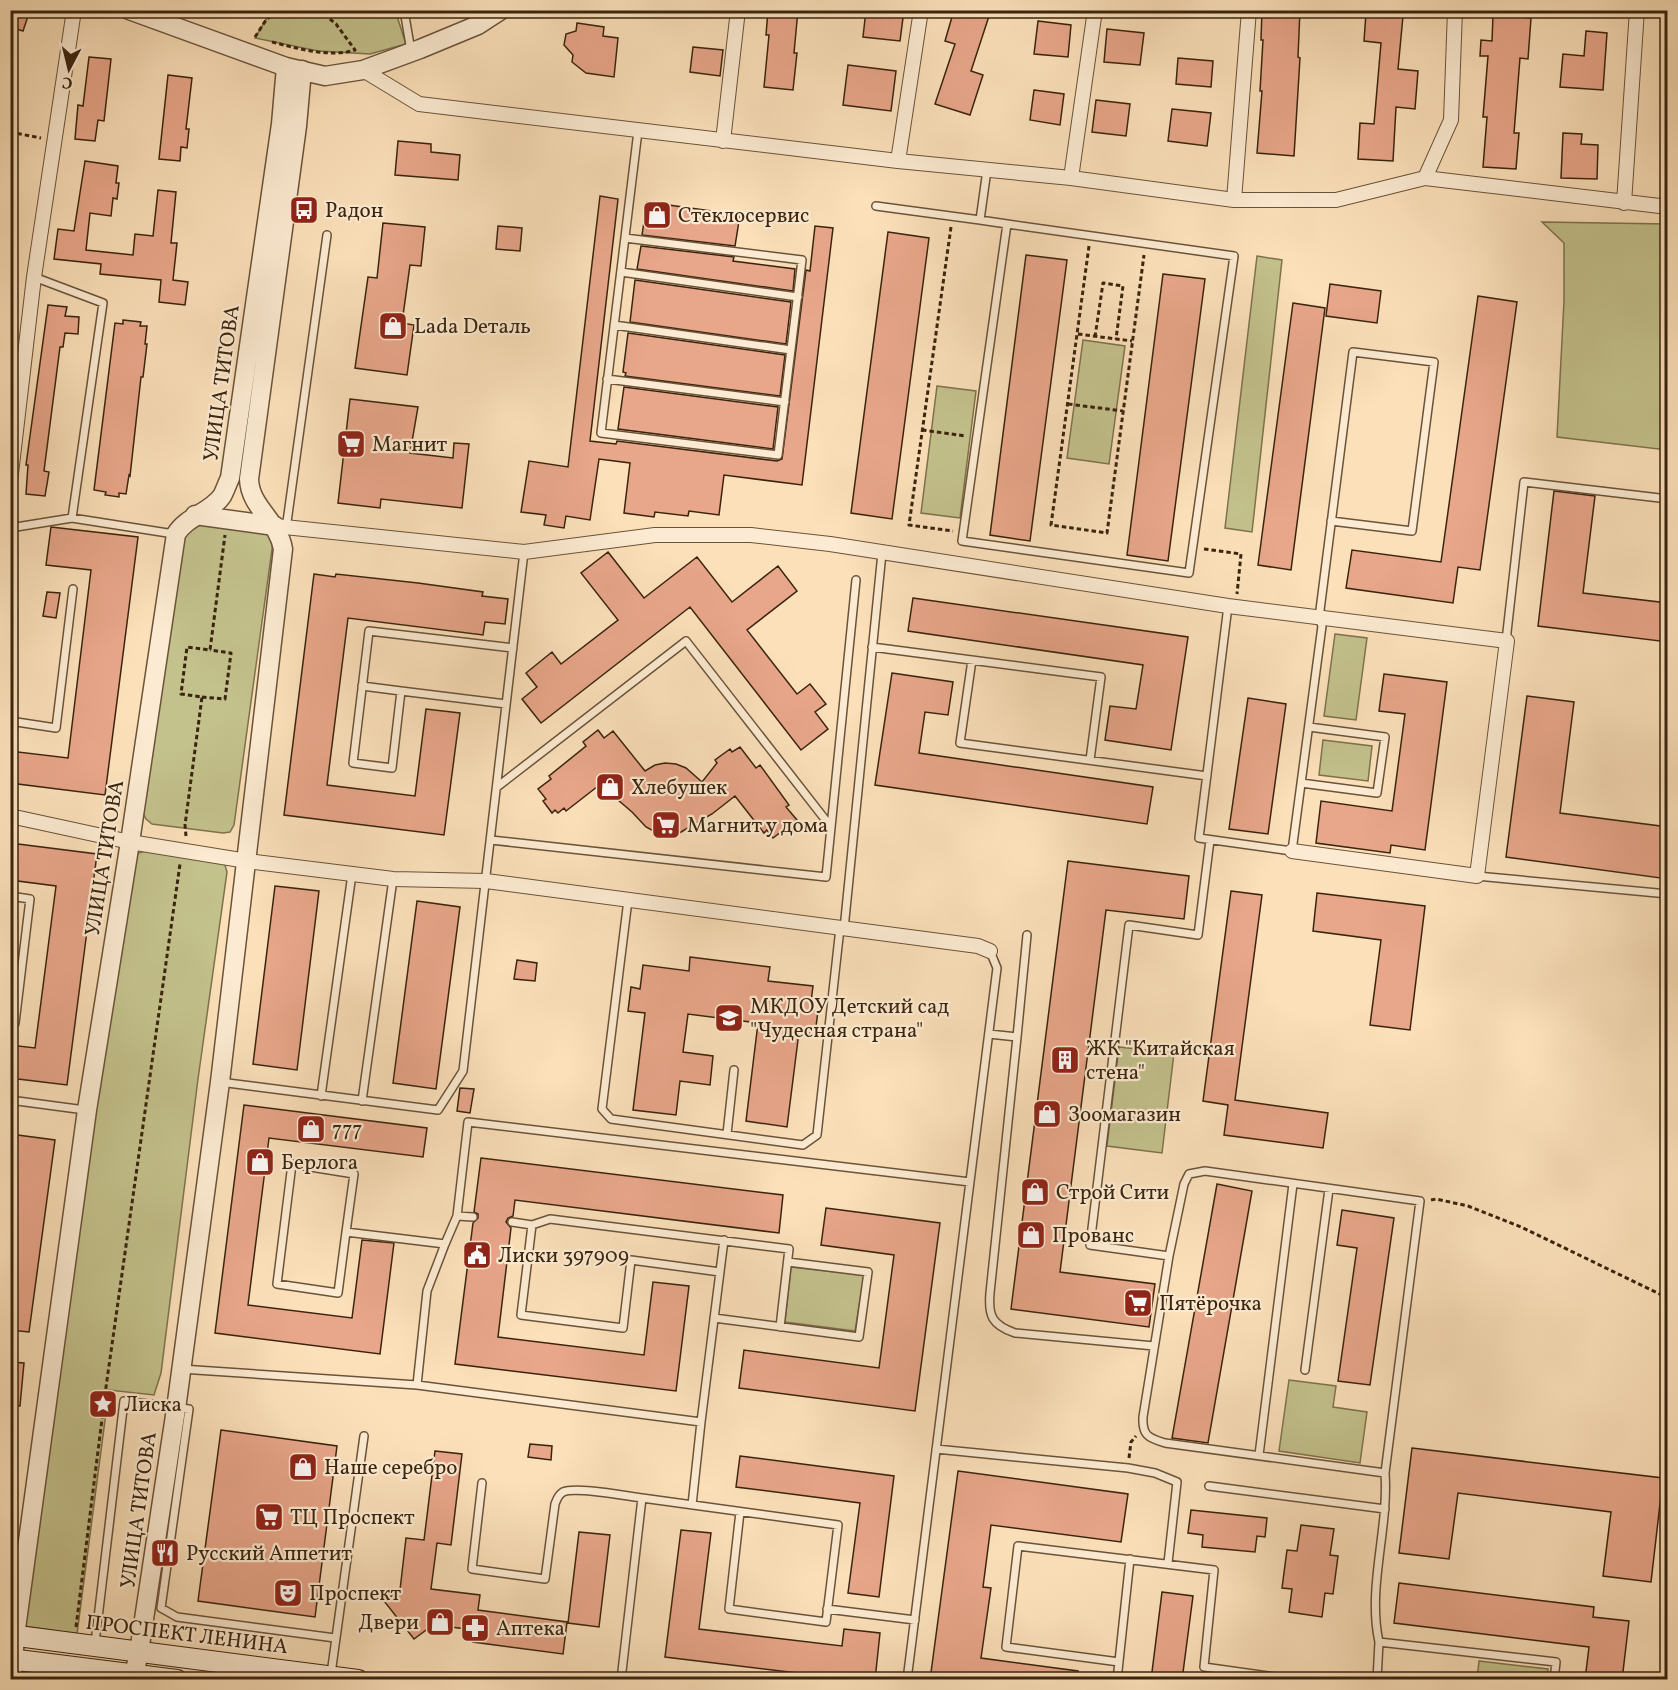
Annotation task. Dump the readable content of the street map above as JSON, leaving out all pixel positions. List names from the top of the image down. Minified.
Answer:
{"streets":{"main road":["ПРОСПЕКТ ЛЕНИНА"],"street":["УЛИЦА ТИТОВА"]},"crossings":[["УЛИЦА ТИТОВА","ПРОСПЕКТ ЛЕНИНА"]],"places":{"bus stop":["Радон"],"shop":["Стеклосервис","Lada Dеталь","Хлебушек","Зоомагазин","777","Берлога","Строй Сити","Прованс","Наше серебро","Двери"],"supermarket":["Магнит","Магнит у дома","Пятёрочка","ТЦ Проспект"],"school or university":["МКДОУ Детский сад \"Чудесная страна\""],"building":["ЖК \"Китайская стена\""],"public building":["Лиски 397909"],"place":["Лиска"],"restaurant":["Русский Аппетит"],"theatre":["Проспект"],"pharmacy":["Аптека"]},"north":"bottom"}
